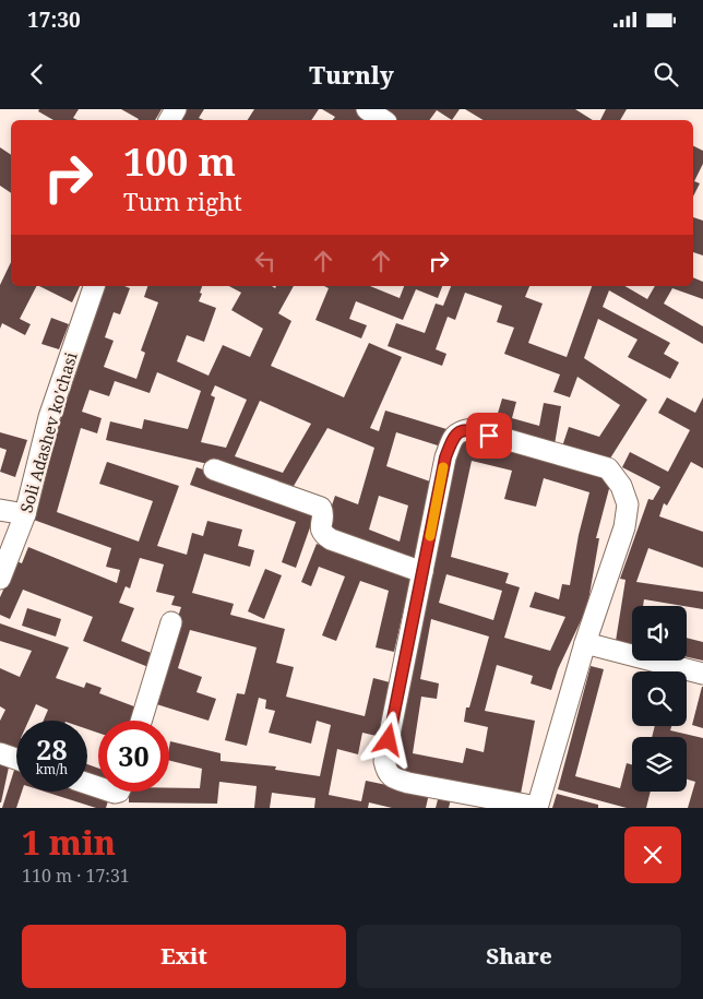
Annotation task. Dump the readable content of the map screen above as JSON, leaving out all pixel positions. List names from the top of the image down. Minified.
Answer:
{"streets":{"street":["Soli Adashev ko'chasi"]},"page":{"status":"17:30","header":"Turnly","turn":["100 m","Turn right"],"speed":"28 km/h","limit":"30","heading":["1 min","110 m · 17:31"],"buttons":["Exit","Share"]}}
